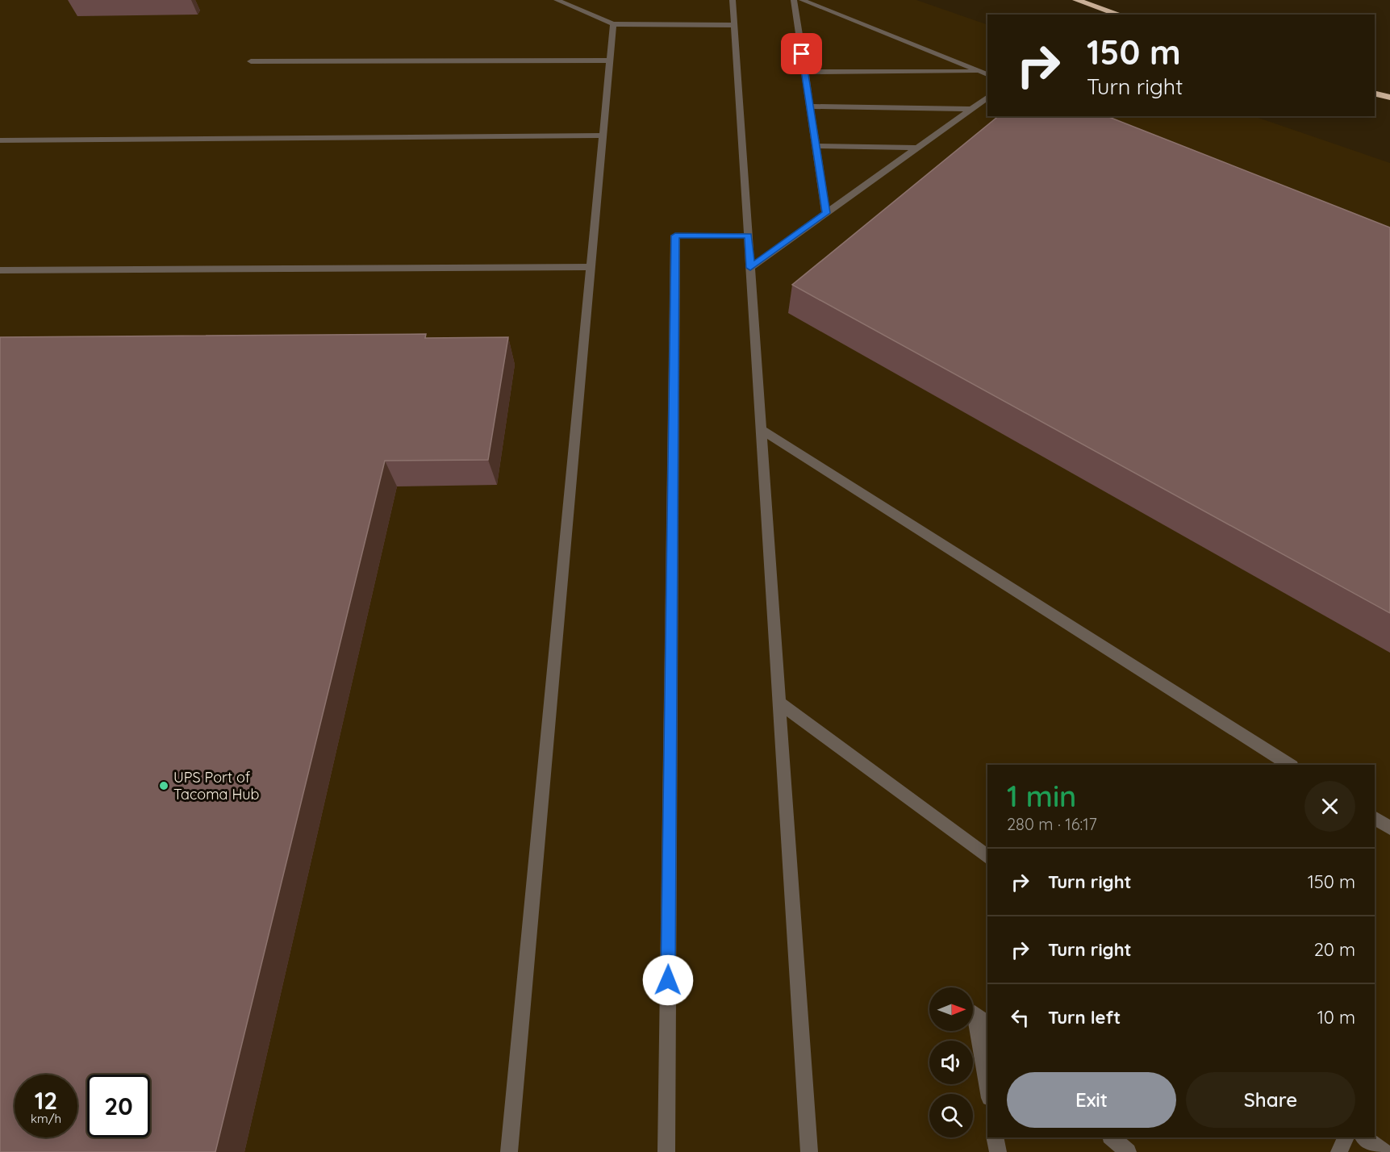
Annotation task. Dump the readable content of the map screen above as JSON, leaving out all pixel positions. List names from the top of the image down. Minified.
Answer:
{"places":["UPS Port of Tacoma Hub"],"north":"right","page":{"turn":["150 m","Turn right"],"heading":["1 min","280 m · 16:17"],"list":[{"name":"Turn right","value":"150 m"},{"name":"Turn right","value":"20 m"},{"name":"Turn left","value":"10 m"}],"buttons":["Exit","Share"],"speed":"12 km/h","limit":"20"}}
